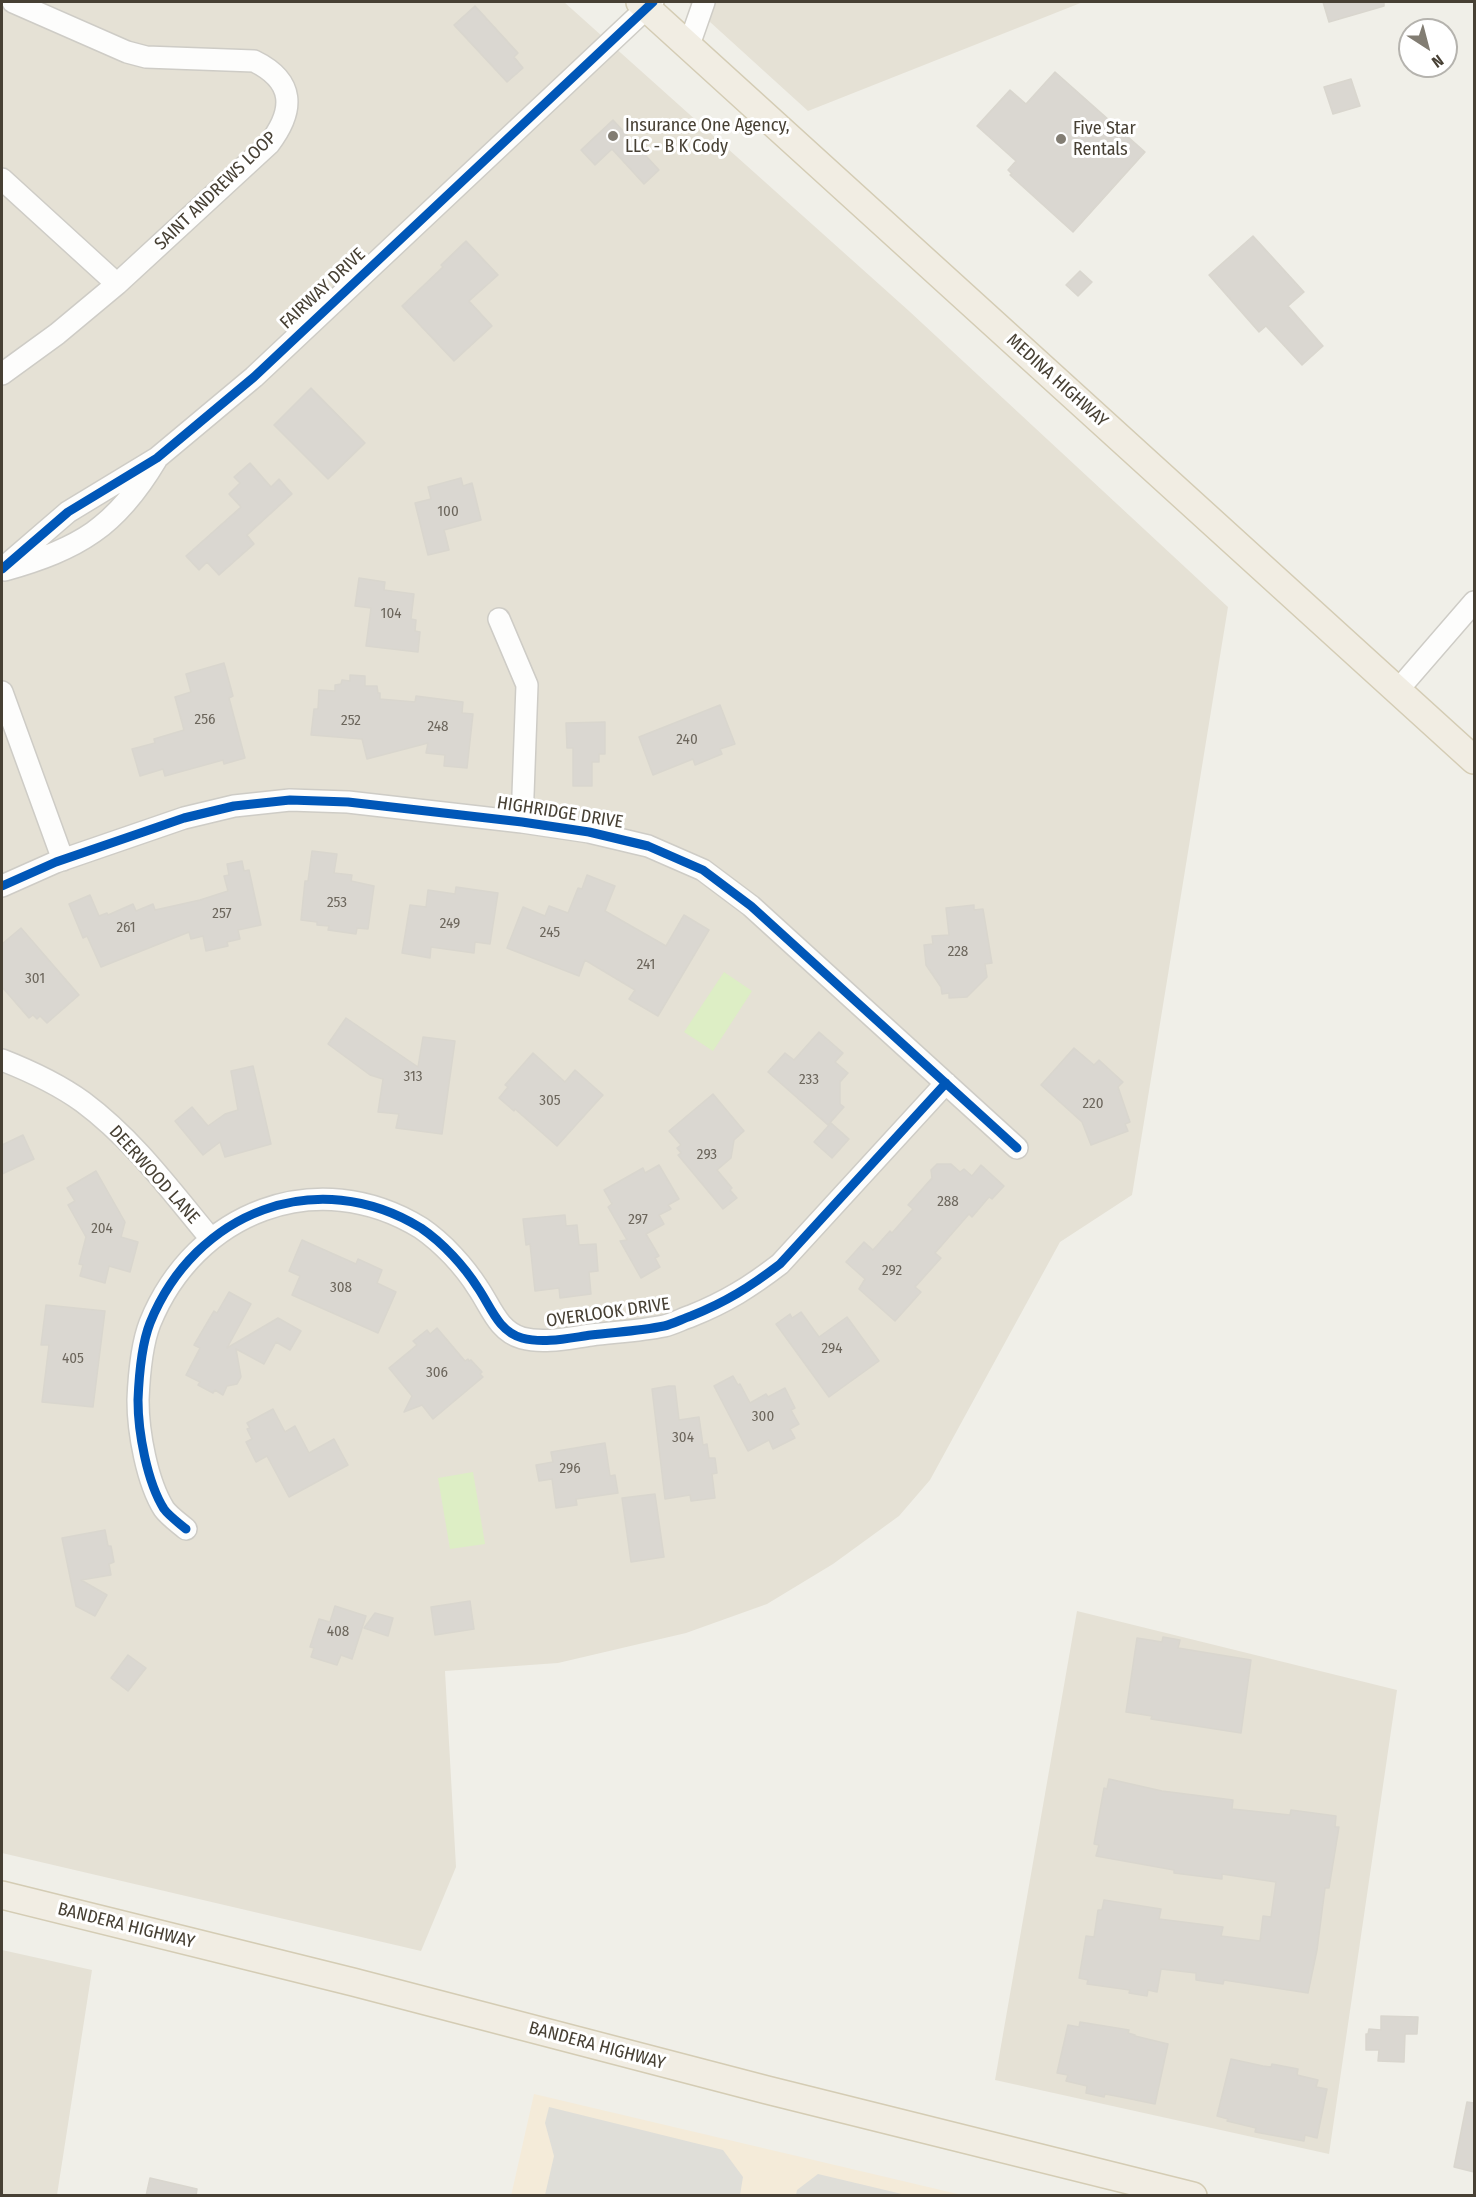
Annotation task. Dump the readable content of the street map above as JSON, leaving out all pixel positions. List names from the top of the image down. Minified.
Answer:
{"streets":{"main road":["MEDINA HIGHWAY","BANDERA HIGHWAY"],"street":["SAINT ANDREWS LOOP","FAIRWAY DRIVE","HIGHRIDGE DRIVE","DEERWOOD LANE","OVERLOOK DRIVE"]},"crossings":[["FAIRWAY DRIVE","MEDINA HIGHWAY"],["HIGHRIDGE DRIVE","OVERLOOK DRIVE"],["DEERWOOD LANE","OVERLOOK DRIVE"]],"places":["Insurance One Agency, LLC - B K Cody","Five Star Rentals"],"house_numbers":["100","104","256","252","248","240","253","257","249","261","245","228","241","301","313","233","305","220","293","288","297","204","292","308","294","405","306","300","304","296","408"],"north":"bottom right"}
